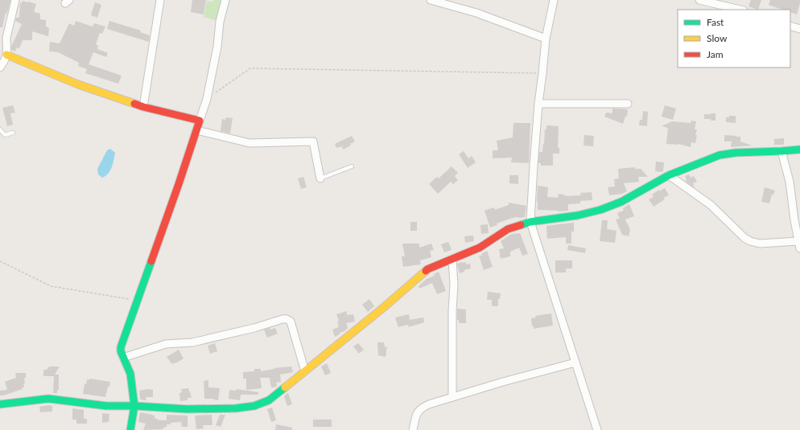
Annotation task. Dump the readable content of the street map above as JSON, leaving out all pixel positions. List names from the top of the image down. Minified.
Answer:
{"legend":["Fast","Slow","Jam"]}
